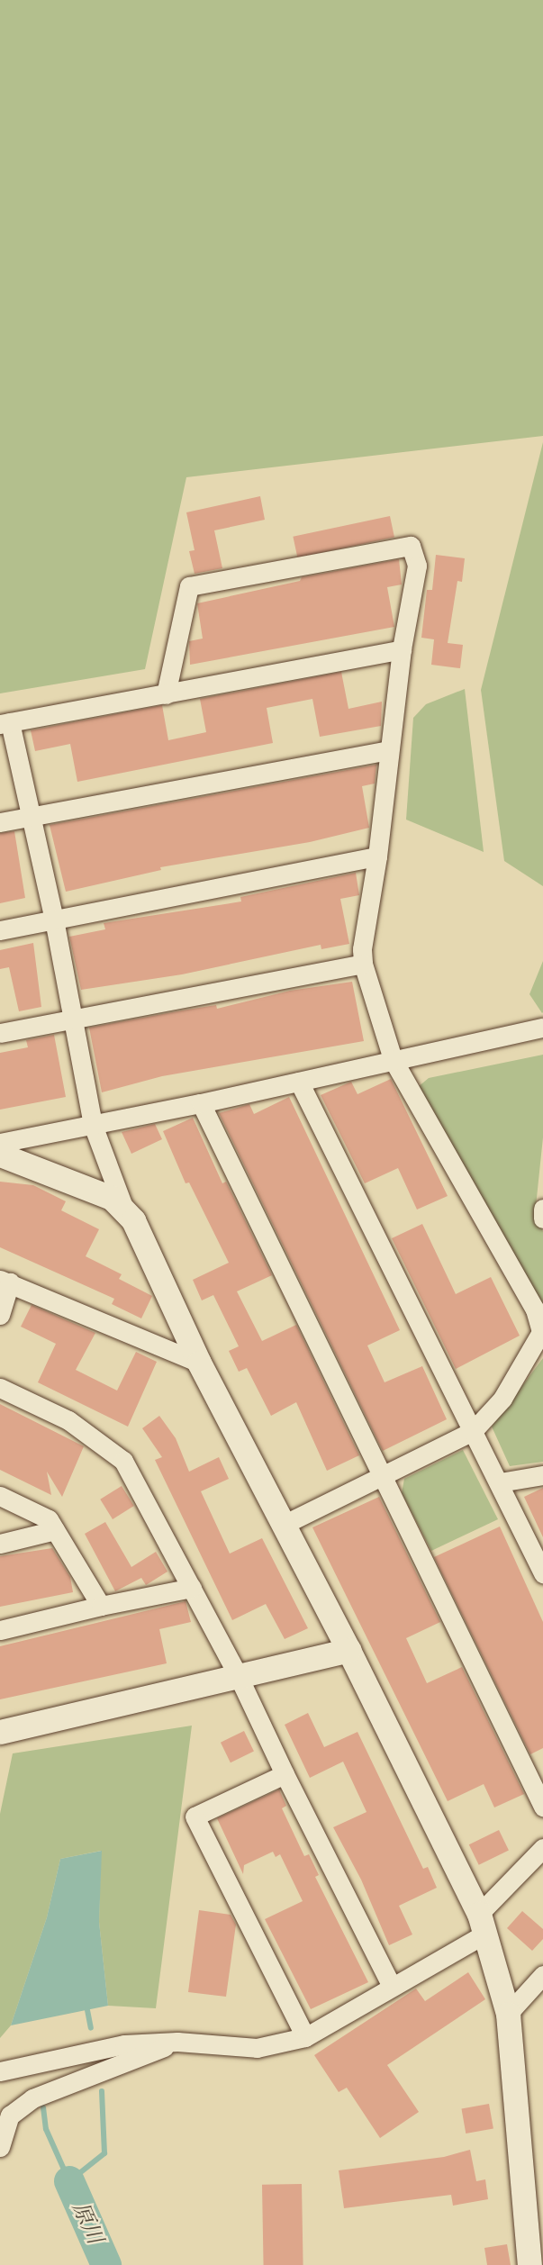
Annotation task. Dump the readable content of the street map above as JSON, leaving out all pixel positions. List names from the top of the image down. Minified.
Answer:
{"water":["原川"]}
